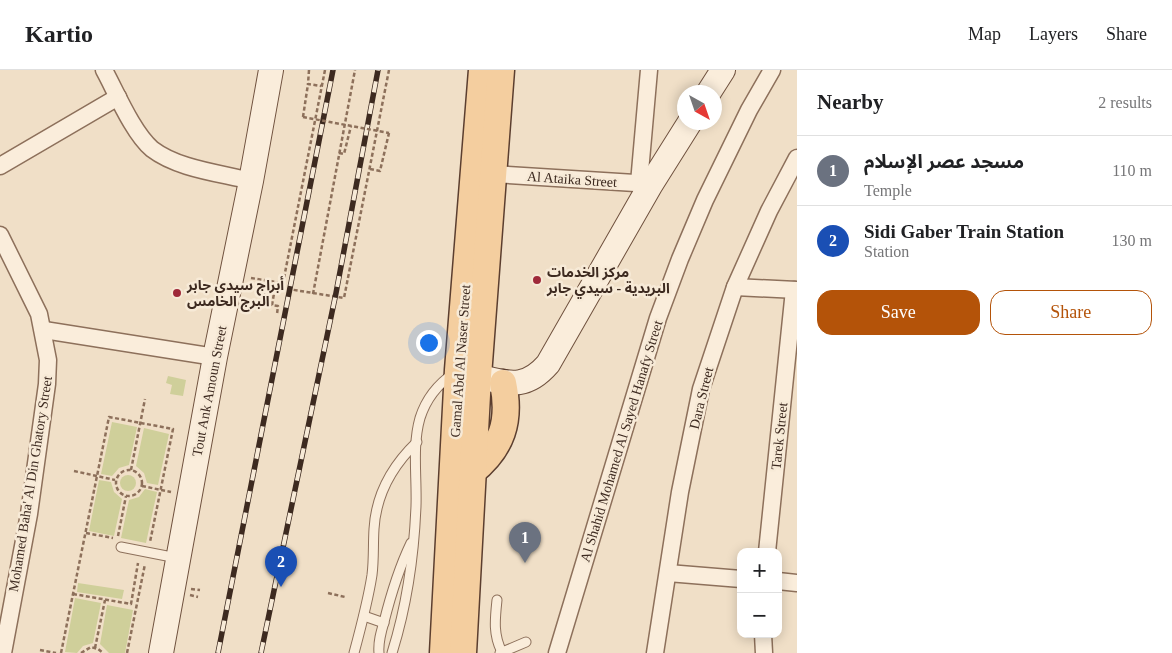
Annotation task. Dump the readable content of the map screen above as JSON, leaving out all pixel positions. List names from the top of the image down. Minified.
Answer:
{"streets":{"main road":["Gamal Abd Al Naser Street","Tout Ank Amoun Street"],"street":["Al Ataika Street","Dara Street","Tarek Street","Al Shahid Mohamed Al Sayed Hanafy Street","Mohamed Baha' Al Din Ghatory Street"]},"crossings":[["Al Ataika Street","Gamal Abd Al Naser Street"]],"places":["مركز الخدمات البريدية - سيدي جابر","أبراج سيدي جابر البرج الخامس"],"north":"bottom right","page":{"header":"Kartio","nav":["Map","Layers","Share"],"heading":["Nearby","2 results"],"list":[{"mark":"1","name":"مسجد عصر الإسلام","note":"Temple","value":"110 m"},{"mark":"2","name":"Sidi Gaber Train Station","note":"Station","value":"130 m"}],"buttons":["Save","Share"],"pins":["1","2"],"map_buttons":["+","−"]}}
